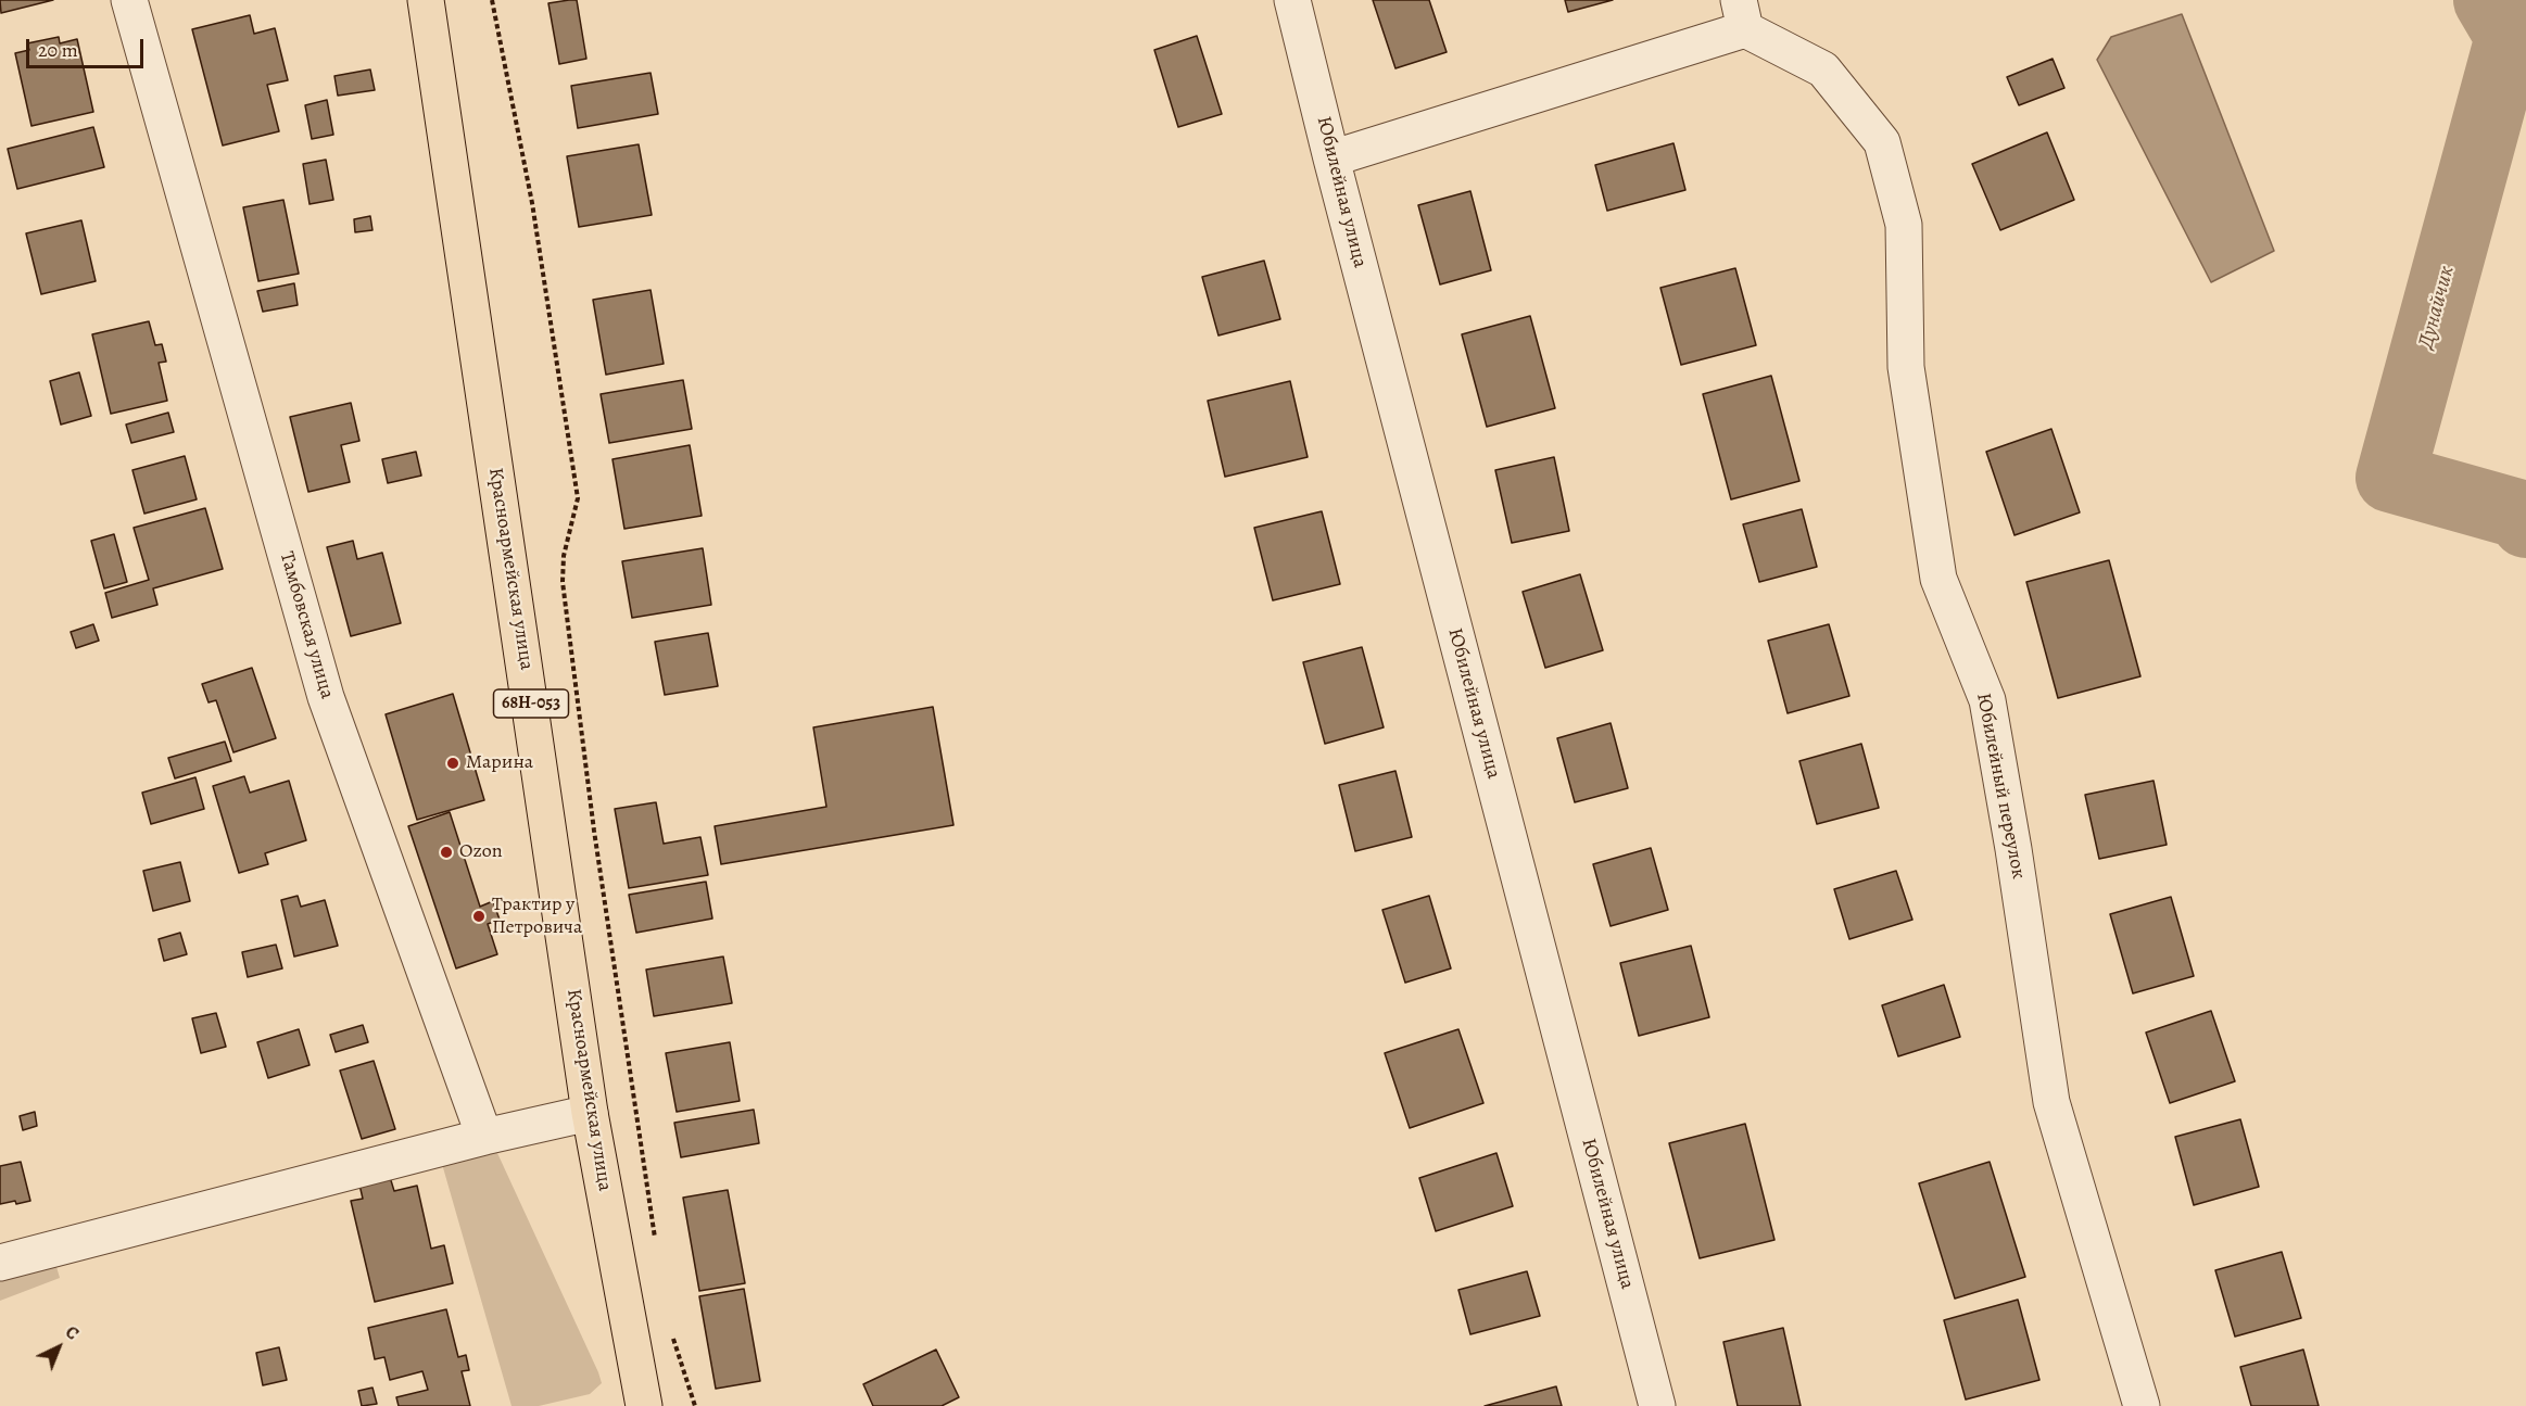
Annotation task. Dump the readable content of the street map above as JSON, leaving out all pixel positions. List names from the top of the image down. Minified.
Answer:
{"streets":{"main road":["Красноармейская улица","68Н-053"],"street":["Юбилейная улица","Тамбовская улица","Юбилейный переулок"]},"water":["Дунайчик"],"places":["Марина","Ozon","Трактир у Петровича"],"scale_bar":"20 m","north":"top right"}
